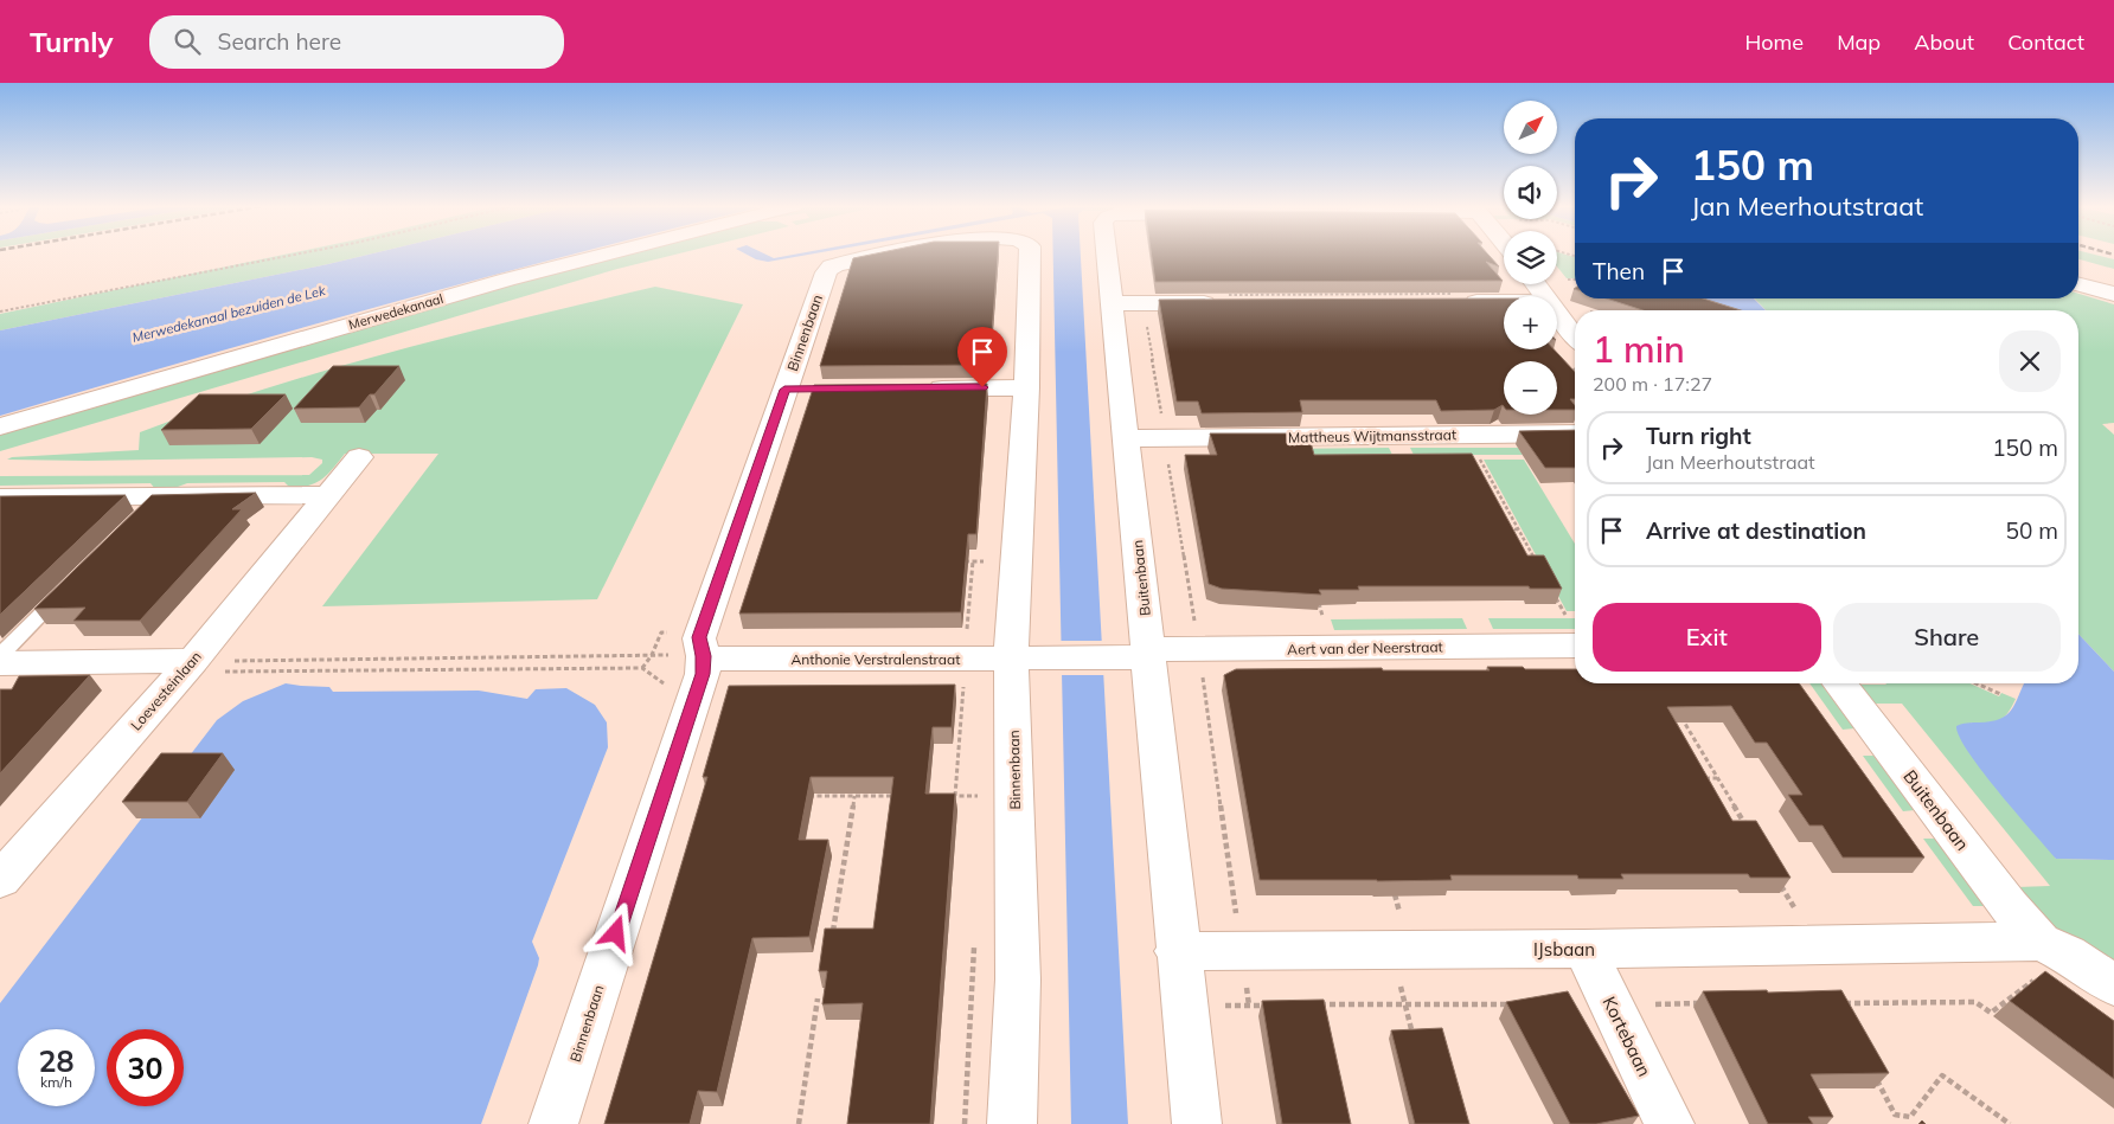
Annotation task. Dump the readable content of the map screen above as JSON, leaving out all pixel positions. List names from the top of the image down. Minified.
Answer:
{"streets":{"main road":["Merwedekanaal","Binnenbaan","Mattheus Wijtmansstraat","Buitenbaan","Aert van der Neerstraat","Anthonie Verstralenstraat","Loevesteinlaan","IJsbaan","Kortebaan"]},"crossings":[["Binnenbaan","Anthonie Verstralenstraat"],["Mattheus Wijtmansstraat","Buitenbaan"],["Buitenbaan","Aert van der Neerstraat"],["Buitenbaan","Anthonie Verstralenstraat"],["Buitenbaan","IJsbaan"],["Aert van der Neerstraat","Anthonie Verstralenstraat"],["IJsbaan","Kortebaan"]],"water":["Merwedekanaal bezuiden de Lek"],"north":"top right","page":{"header":"Turnly","search":"Search here","nav":["Home","Map","About","Contact"],"map_buttons":["+","−"],"turn":["150 m","Jan Meerhoutstraat"],"then":"Then","heading":["1 min","200 m · 17:27"],"list":[{"name":"Turn right","note":"Jan Meerhoutstraat","value":"150 m"},{"name":"Arrive at destination","value":"50 m"}],"buttons":["Exit","Share"],"speed":"28 km/h","limit":"30"}}
